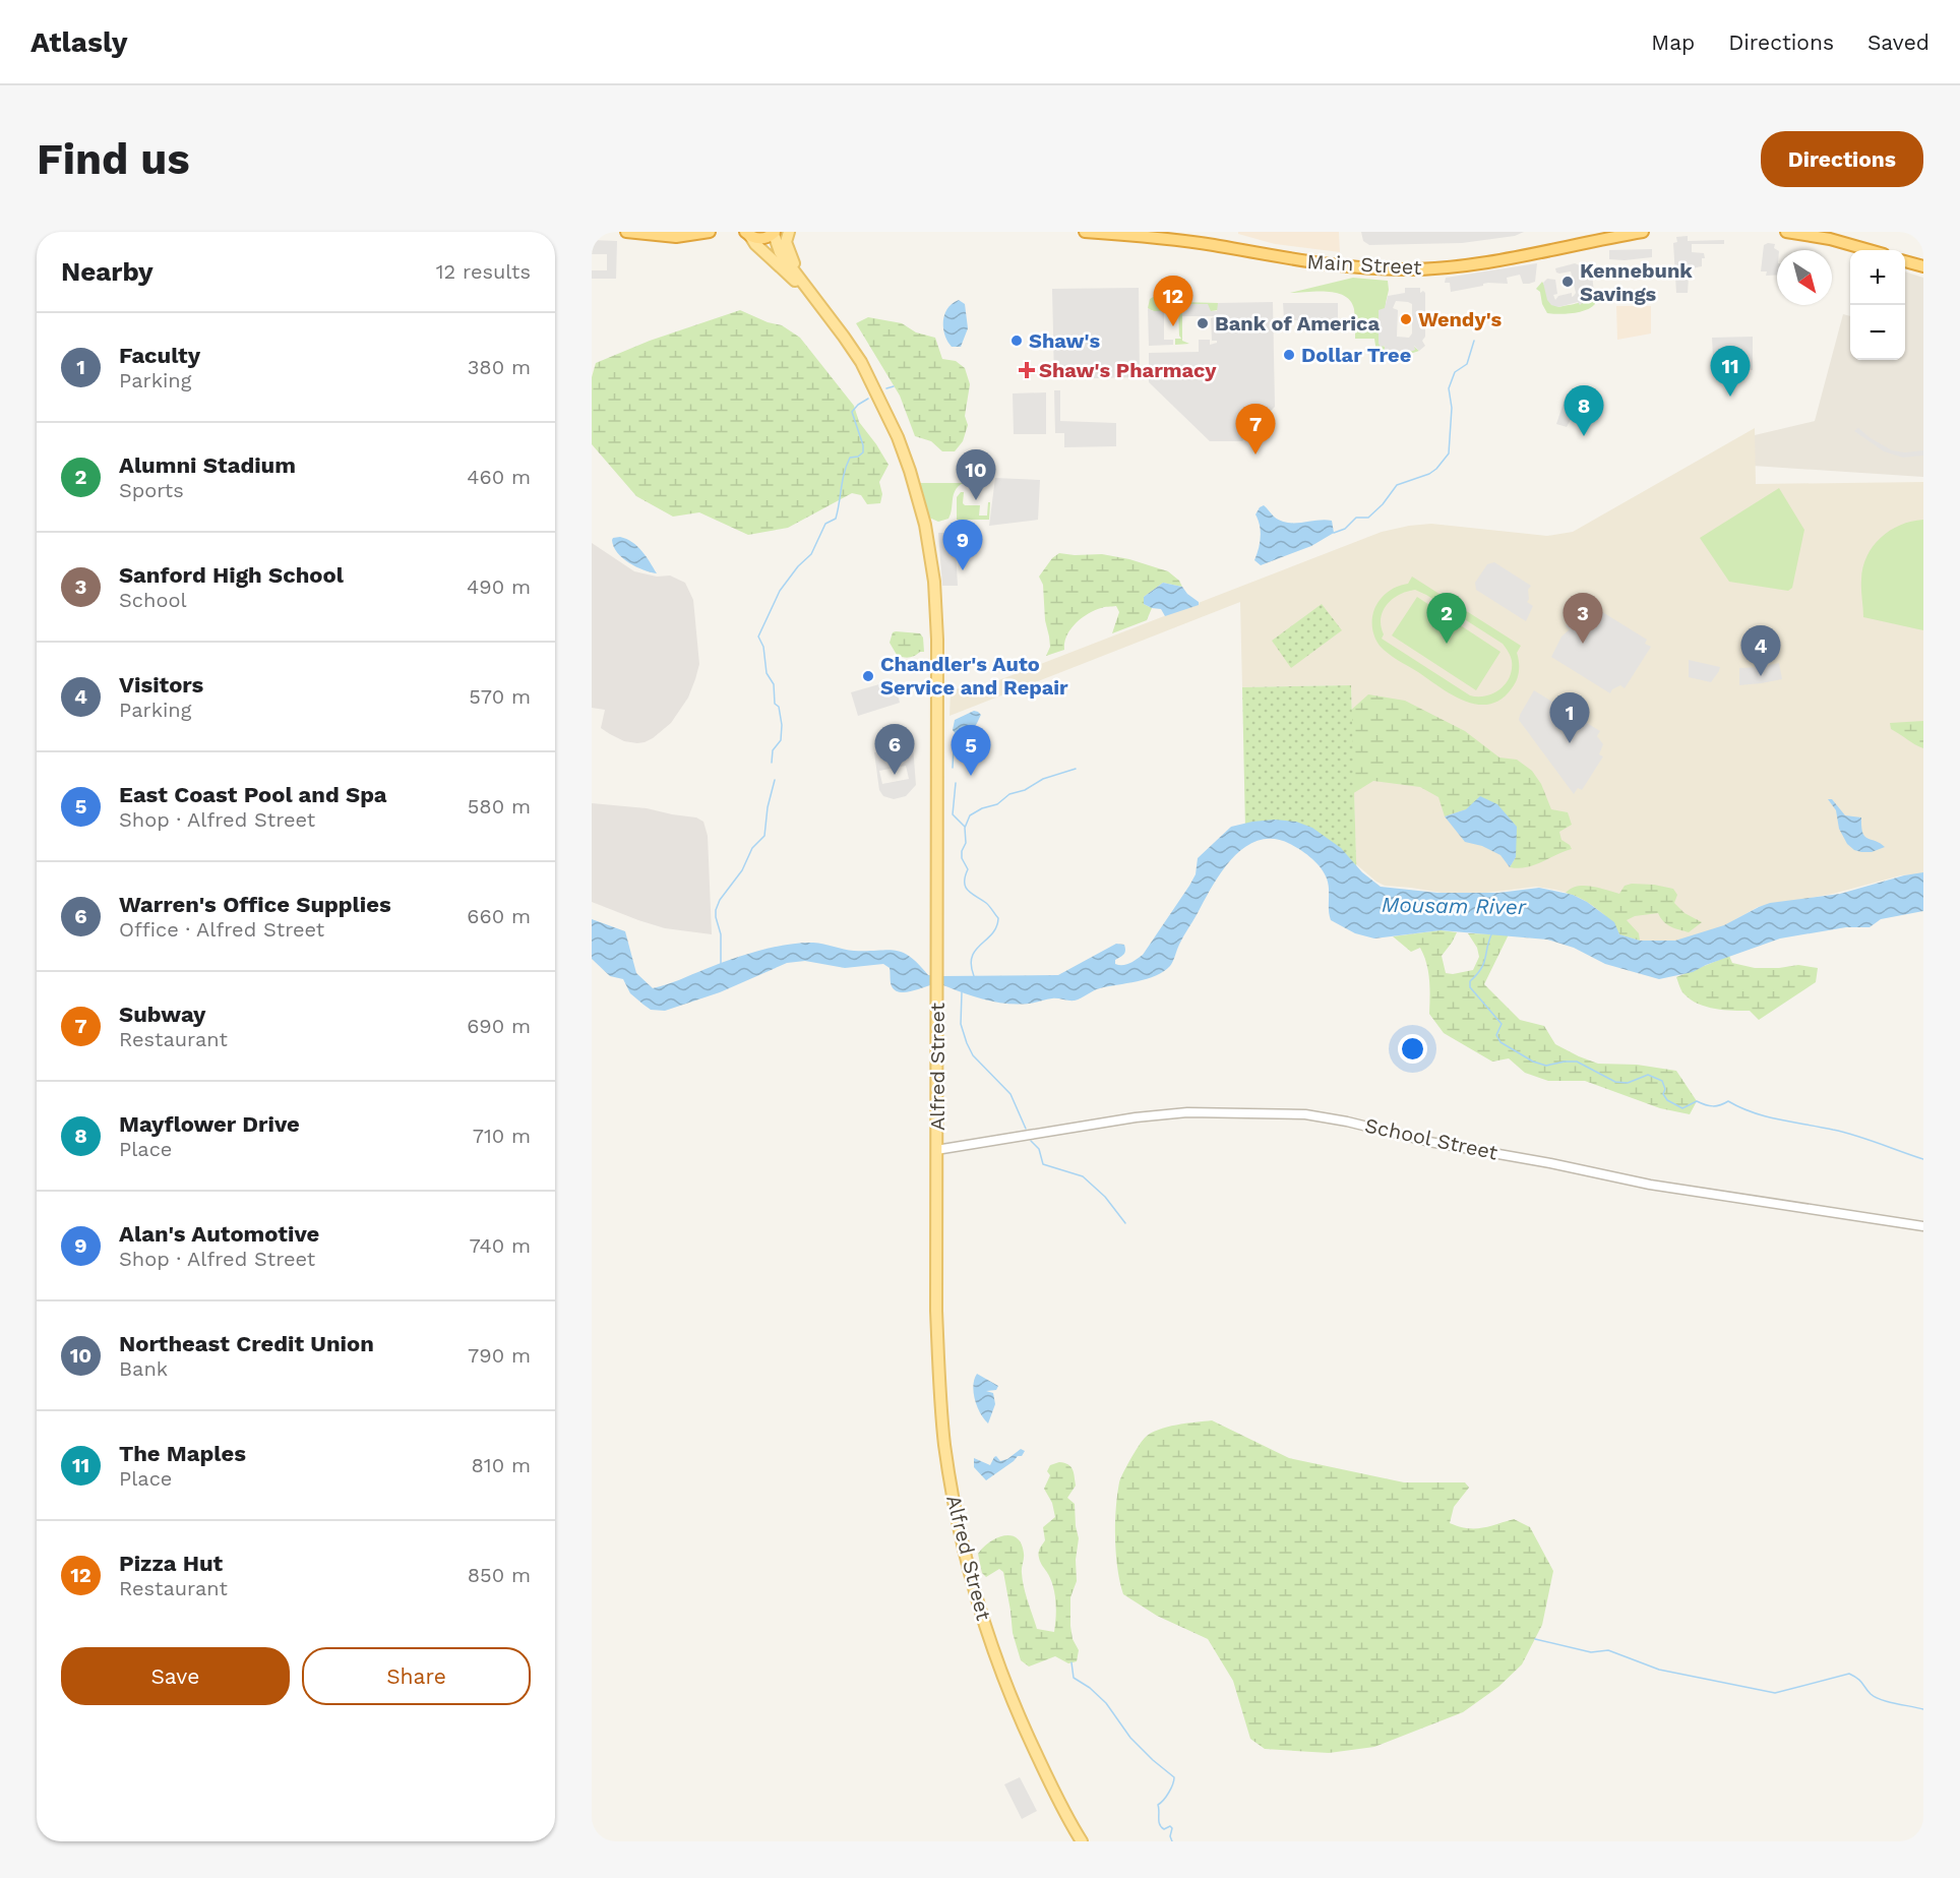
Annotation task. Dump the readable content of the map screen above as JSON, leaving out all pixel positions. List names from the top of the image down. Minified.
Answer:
{"streets":{"highway":["Main Street"],"main road":["Alfred Street"],"street":["School Street"]},"crossings":[["Alfred Street","School Street"]],"water":["Mousam River"],"places":{"other":["Kennebunk Savings","Wendy's","Bank of America","Shaw's","Dollar Tree","Chandler's Auto Service and Repair"],"health":["Shaw's Pharmacy"]},"north":"bottom right","page":{"header":"Atlasly","nav":["Map","Directions","Saved"],"buttons":["Directions",["Save","Share"]],"title":"Find us","heading":["Nearby","12 results"],"map_buttons":["+","−"],"pins":["12","11","8","7","10","9","2","3","4","1","6","5"],"list":[{"mark":"1","name":"Faculty","note":"Parking","value":"380 m"},{"mark":"2","name":"Alumni Stadium","note":"Sports","value":"460 m"},{"mark":"3","name":"Sanford High School","note":"School","value":"490 m"},{"mark":"4","name":"Visitors","note":"Parking","value":"570 m"},{"mark":"5","name":"East Coast Pool and Spa","note":"Shop · Alfred Street","value":"580 m"},{"mark":"6","name":"Warren's Office Supplies","note":"Office · Alfred Street","value":"660 m"},{"mark":"7","name":"Subway","note":"Restaurant","value":"690 m"},{"mark":"8","name":"Mayflower Drive","note":"Place","value":"710 m"},{"mark":"9","name":"Alan's Automotive","note":"Shop · Alfred Street","value":"740 m"},{"mark":"10","name":"Northeast Credit Union","note":"Bank","value":"790 m"},{"mark":"11","name":"The Maples","note":"Place","value":"810 m"},{"mark":"12","name":"Pizza Hut","note":"Restaurant","value":"850 m"}]}}
